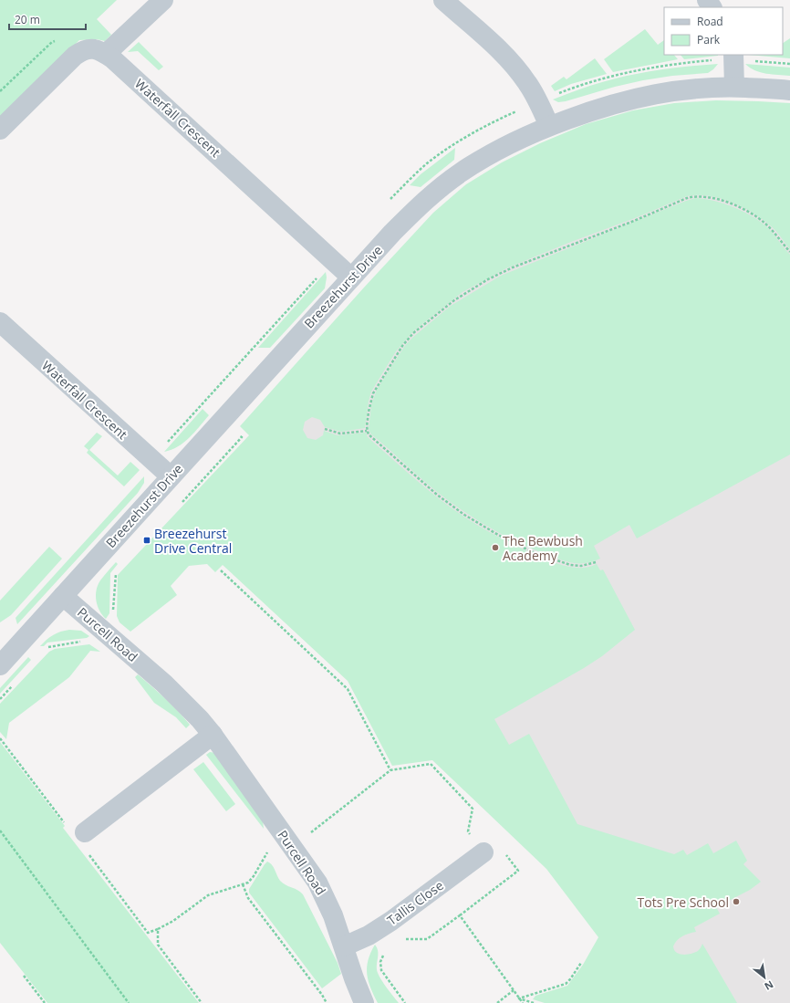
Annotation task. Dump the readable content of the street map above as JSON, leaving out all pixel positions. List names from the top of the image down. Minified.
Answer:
{"streets":{"street":["Waterfall Crescent","Breezehurst Drive","Purcell Road","Tallis Close"]},"crossings":[["Waterfall Crescent","Breezehurst Drive"],["Breezehurst Drive","Purcell Road"],["Purcell Road","Tallis Close"]],"places":{"transit":["Breezehurst Drive Central"],"other":["The Bewbush Academy","Tots Pre School"]},"legend":["Road","Park"],"scale_bar":"20 m","north":"bottom right"}
